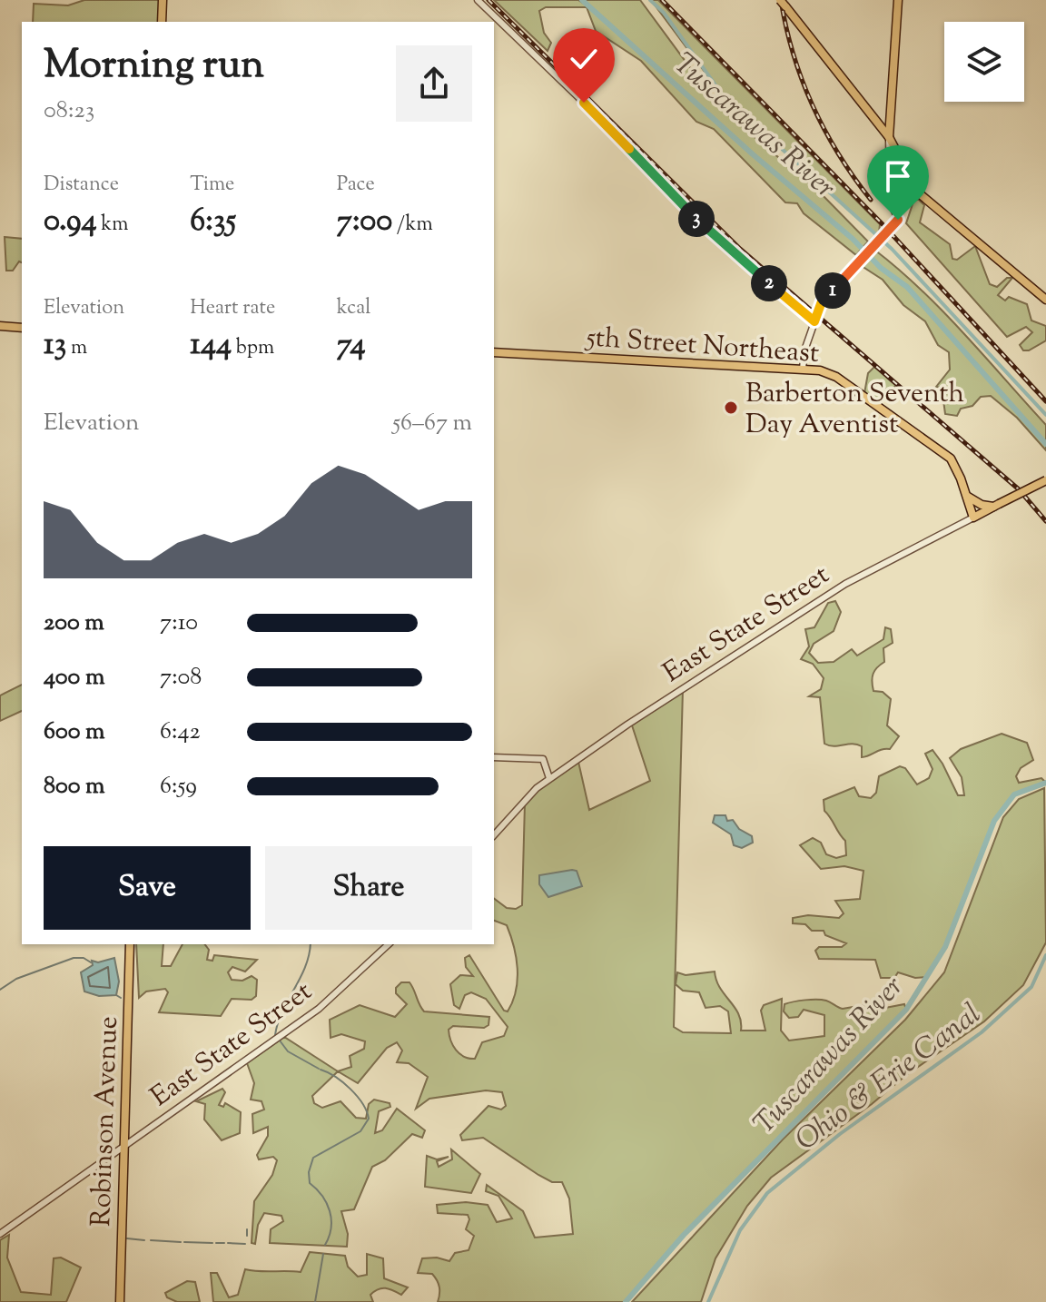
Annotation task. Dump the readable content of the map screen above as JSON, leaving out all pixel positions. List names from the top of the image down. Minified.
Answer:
{"streets":{"main road":["5th Street Northeast","East State Street","Robinson Avenue"]},"crossings":[["5th Street Northeast","East State Street"],["East State Street","Robinson Avenue"]],"water":["Tuscarawas River","Ohio & Erie Canal"],"places":["Barberton Seventh Day Aventist"],"page":{"heading":["Morning run","08:23"],"stats":[["Distance","0.94 km"],["Time","6:35"],["Pace","7:00 /km"],["Elevation","13 m"],["Heart rate","144 bpm"],["kcal","74"]],"pins":["3","2","1"],"chart":["Elevation","56–67 m"],"list":[{"name":"200 m","note":"7:10"},{"name":"400 m","note":"7:08"},{"name":"600 m","note":"6:42"},{"name":"800 m","note":"6:59"}],"buttons":["Save","Share"]}}
